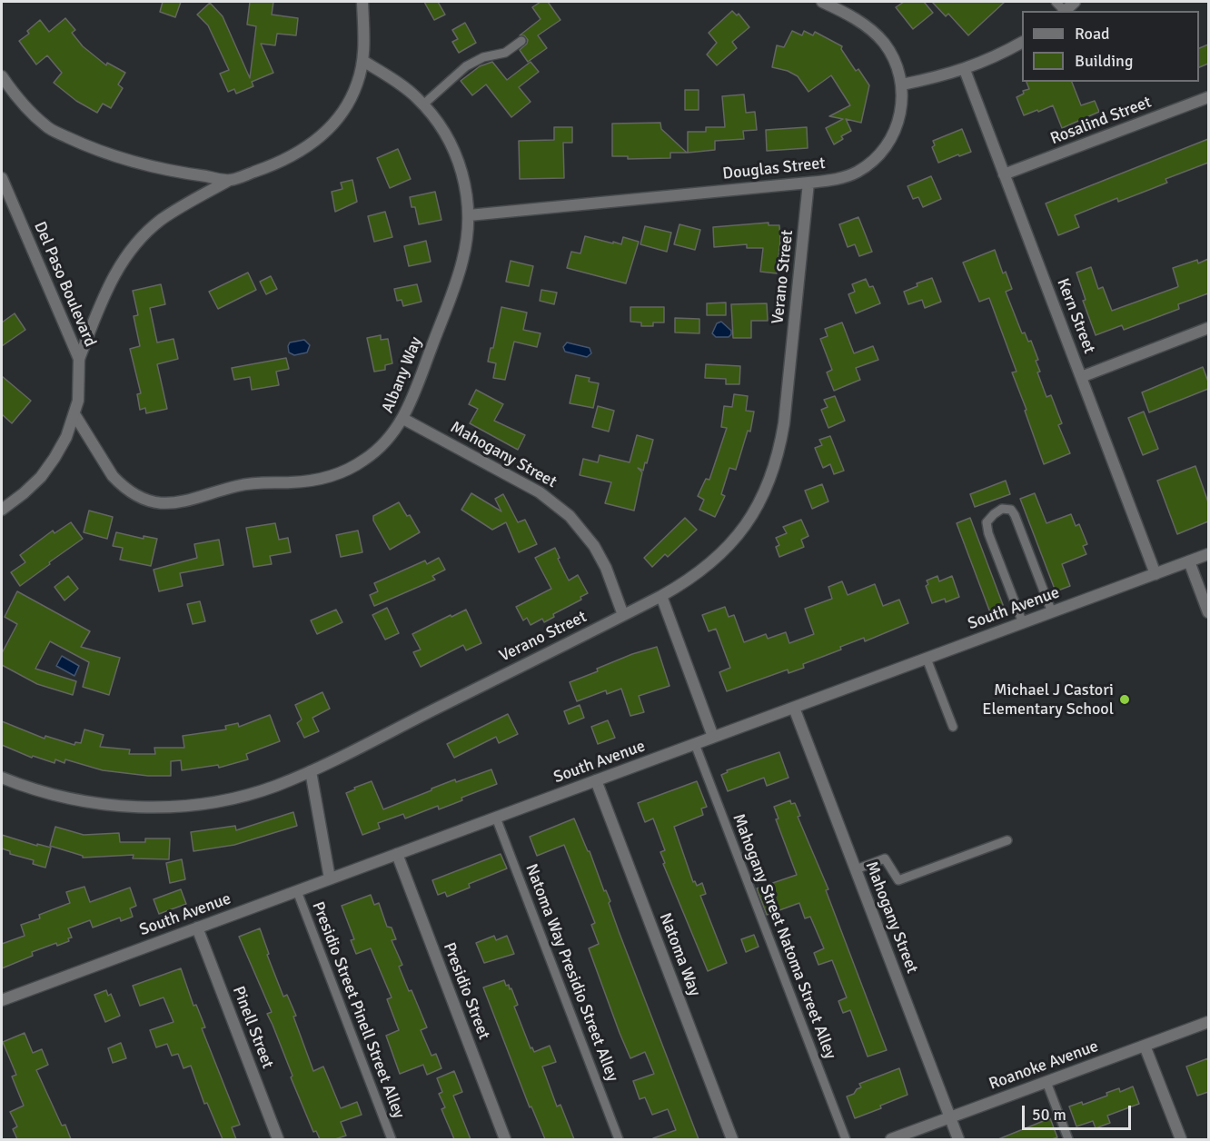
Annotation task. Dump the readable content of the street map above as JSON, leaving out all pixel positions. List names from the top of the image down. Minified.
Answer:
{"streets":{"street":["Rosalind Street","Douglas Street","Verano Street","Del Paso Boulevard","Kern Street","Albany Way","Mahogany Street","South Avenue","Natoma Way","Presidio Street","Pinell Street","Roanoke Avenue"],"lane":["Mahogany Street Natoma Street Alley","Natoma Way Presidio Street Alley","Presidio Street Pinell Street Alley"]},"crossings":[["Rosalind Street","Kern Street"],["Douglas Street","Verano Street"],["Douglas Street","Albany Way"],["Verano Street","Mahogany Street"],["Del Paso Boulevard","Albany Way"],["Kern Street","South Avenue"],["Albany Way","Mahogany Street"],["Mahogany Street","South Avenue"],["Mahogany Street","Roanoke Avenue"],["South Avenue","Mahogany Street Natoma Street Alley"],["South Avenue","Natoma Way"],["South Avenue","Natoma Way Presidio Street Alley"],["South Avenue","Presidio Street"],["South Avenue","Presidio Street Pinell Street Alley"],["South Avenue","Pinell Street"]],"places":["Michael J Castori Elementary School"],"legend":["Road","Building"],"scale_bar":"50 m"}
